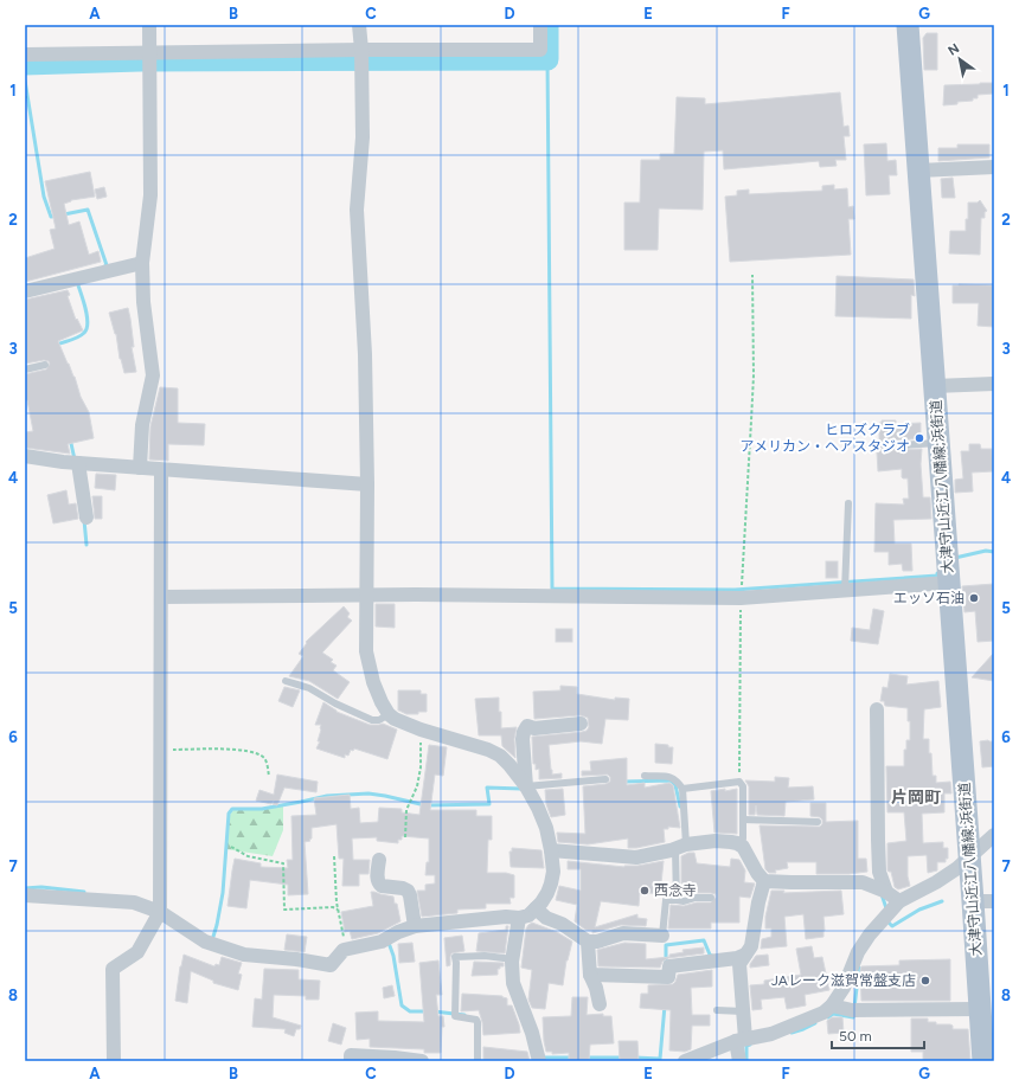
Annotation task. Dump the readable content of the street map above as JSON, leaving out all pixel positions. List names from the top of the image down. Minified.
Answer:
{"streets":{"main road":["大津守山近江八幡線;浜街道"]},"districts":["片岡町"],"places":["ヒロズクラブ アメリカン・ヘアスタジオ","エッソ石油","西念寺","JAレーク滋賀常盤支店"],"scale_bar":"50 m","north":"top left","grid":{"columns":["A","B","C","D","E","F","G"],"rows":["1","2","3","4","5","6","7","8"]}}
